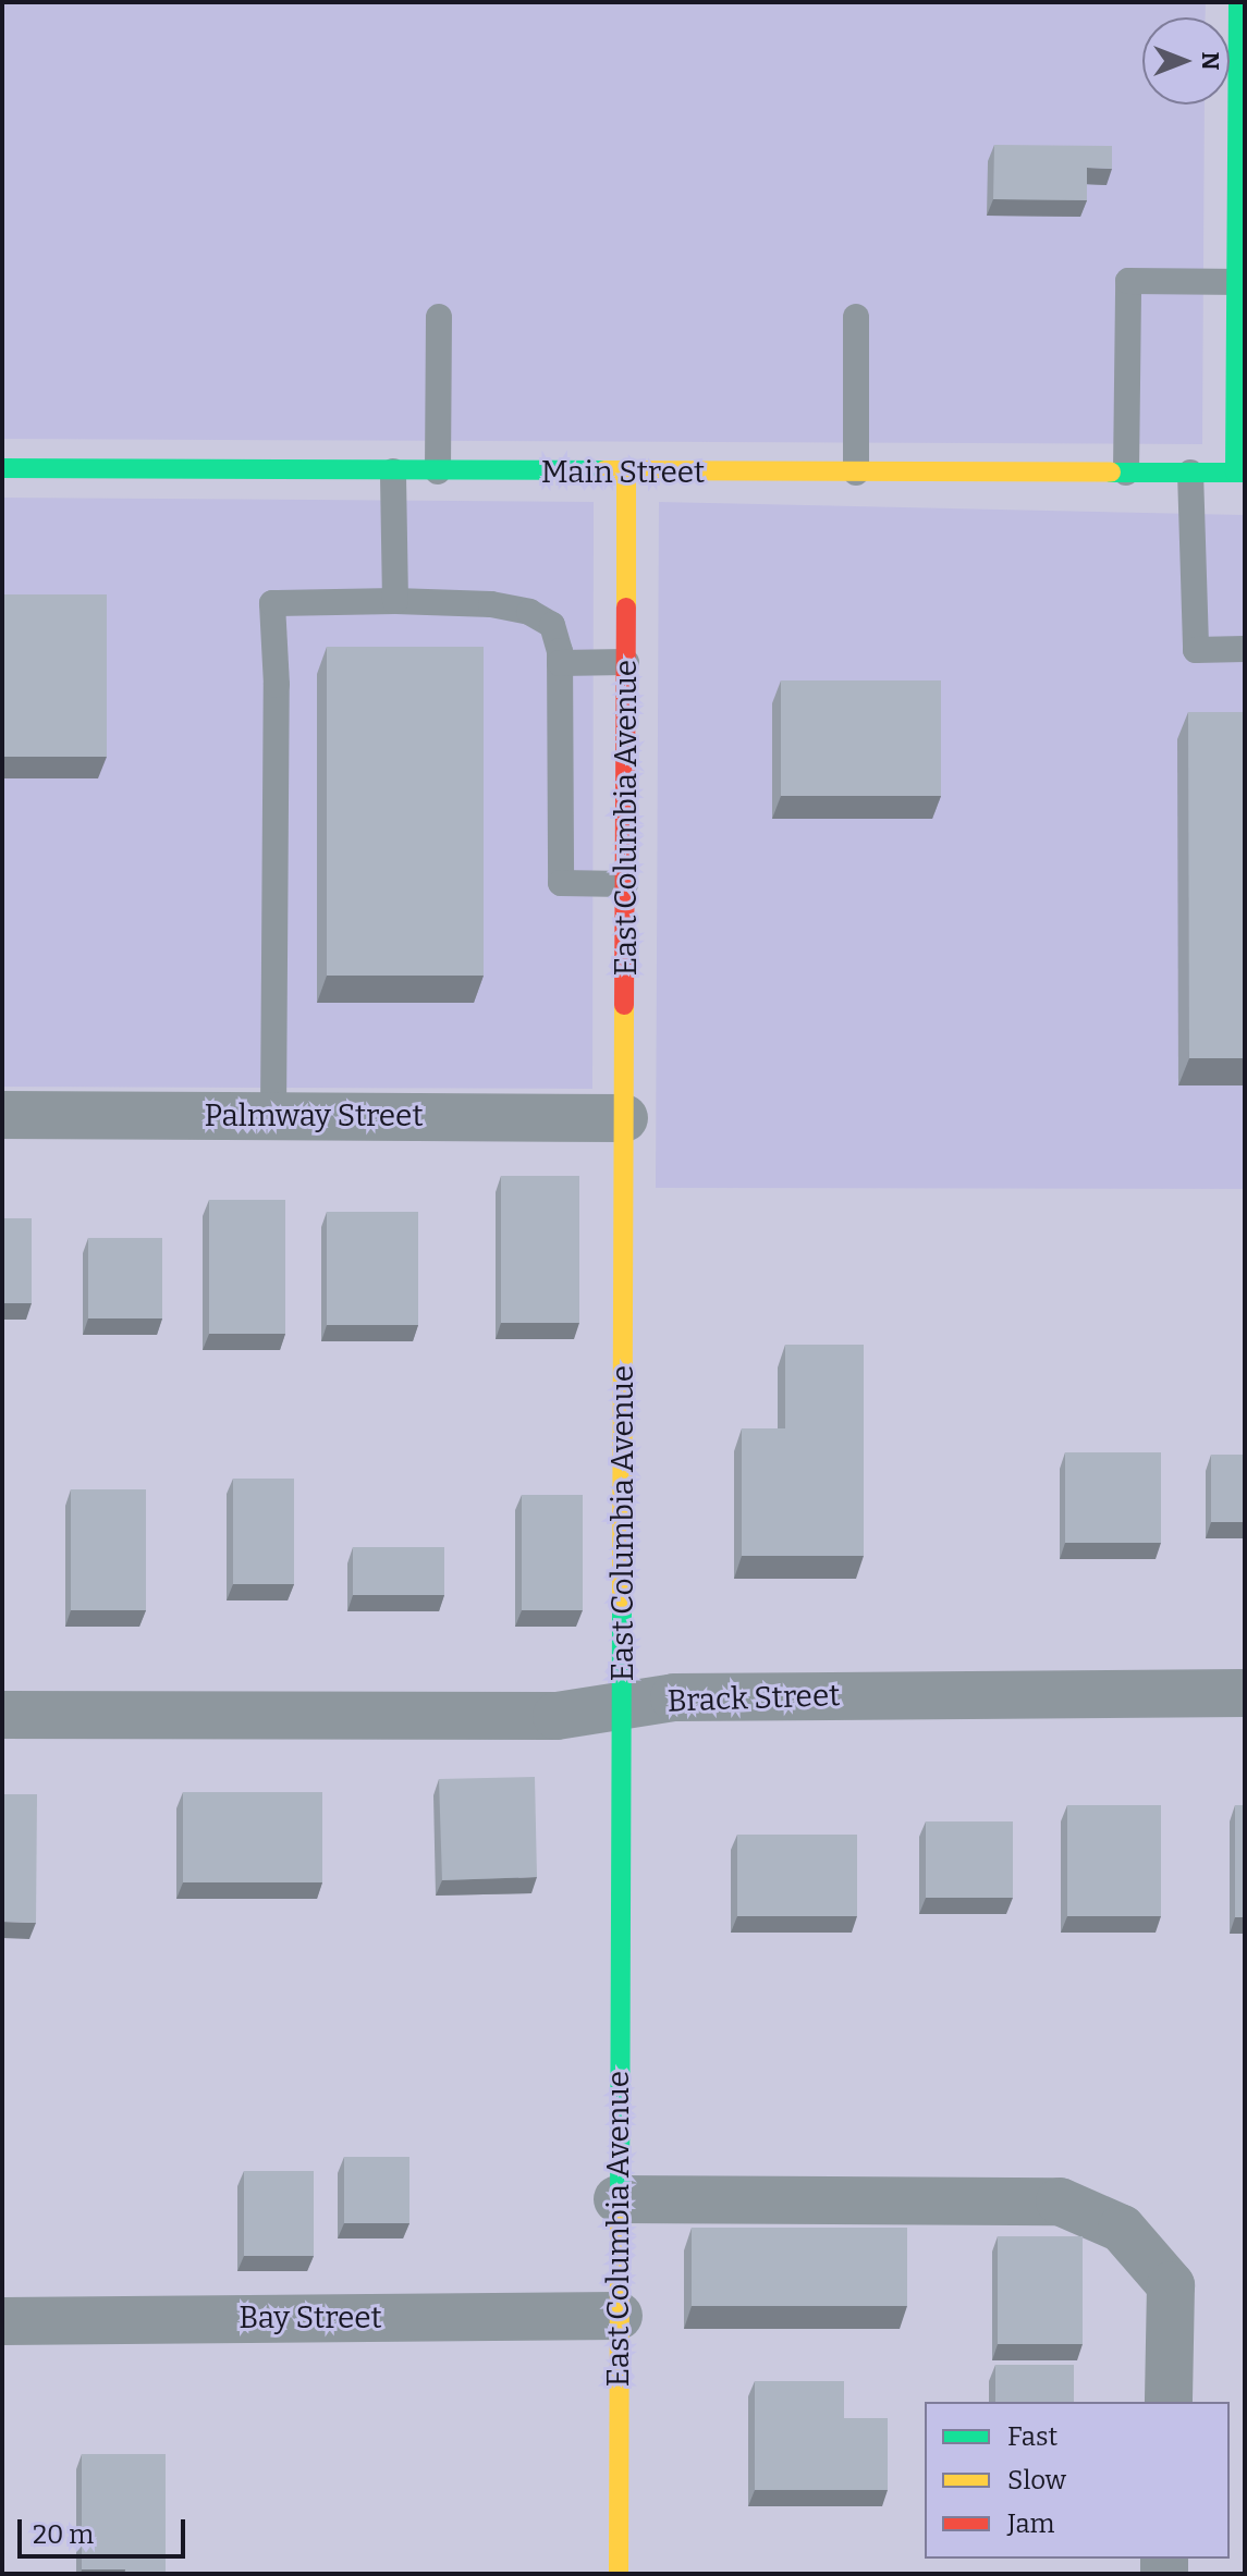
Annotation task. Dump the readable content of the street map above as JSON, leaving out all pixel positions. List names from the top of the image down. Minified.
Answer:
{"streets":{"street":["Main Street","East Columbia Avenue","Palmway Street","Brack Street","Bay Street"]},"crossings":[["Main Street","East Columbia Avenue"],["East Columbia Avenue","Palmway Street"],["East Columbia Avenue","Brack Street"],["East Columbia Avenue","Bay Street"]],"legend":["Fast","Slow","Jam"],"scale_bar":"20 m","north":"right"}
